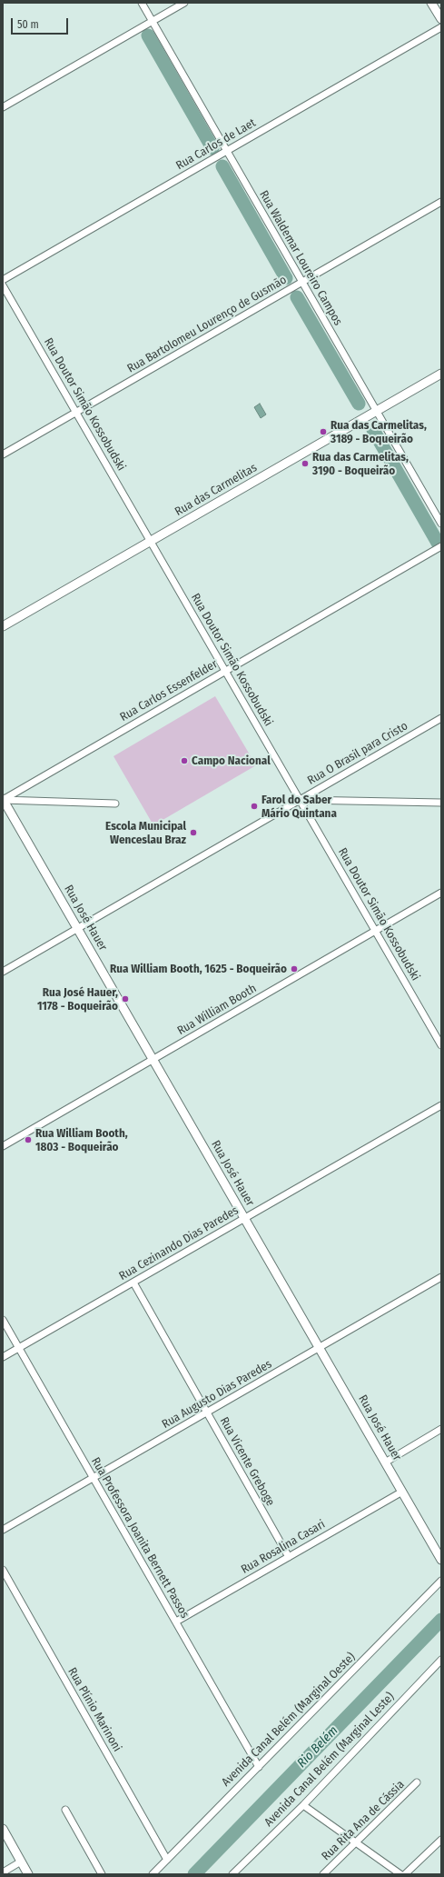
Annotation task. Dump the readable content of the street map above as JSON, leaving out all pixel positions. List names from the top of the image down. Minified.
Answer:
{"streets":{"main road":["Rua das Carmelitas","Rua José Hauer"],"street":["Rua Carlos de Laet","Rua Waldemar Loureiro Campos","Rua Bartolomeu Lourenço de Gusmão","Rua Doutor Simão Kossobudski","Rua Carlos Essenfelder","Rua O Brasil para Cristo","Rua William Booth","Rua Cezinando Dias Paredes","Rua Augusto Dias Paredes","Rua Vicente Greboge","Rua Professora Joanita Bernett Passos","Rua Rosalina Casari","Rua Plínio Marinoni","Avenida Canal Belém (Marginal Oeste)","Avenida Canal Belém (Marginal Leste)","Rua Rita Ana de Cássia"]},"crossings":[["Rua Carlos de Laet","Rua Waldemar Loureiro Campos"],["Rua Waldemar Loureiro Campos","Rua Bartolomeu Lourenço de Gusmão"],["Rua Waldemar Loureiro Campos","Rua das Carmelitas"],["Rua Bartolomeu Lourenço de Gusmão","Rua Doutor Simão Kossobudski"],["Rua Doutor Simão Kossobudski","Rua das Carmelitas"],["Rua Doutor Simão Kossobudski","Rua Carlos Essenfelder"],["Rua Doutor Simão Kossobudski","Rua O Brasil para Cristo"],["Rua Doutor Simão Kossobudski","Rua William Booth"],["Rua Carlos Essenfelder","Rua José Hauer"],["Rua O Brasil para Cristo","Rua José Hauer"],["Rua José Hauer","Rua William Booth"],["Rua José Hauer","Rua Cezinando Dias Paredes"],["Rua José Hauer","Rua Augusto Dias Paredes"],["Rua José Hauer","Rua Rosalina Casari"],["Rua Cezinando Dias Paredes","Rua Vicente Greboge"],["Rua Cezinando Dias Paredes","Rua Professora Joanita Bernett Passos"],["Rua Augusto Dias Paredes","Rua Vicente Greboge"],["Rua Augusto Dias Paredes","Rua Professora Joanita Bernett Passos"],["Rua Vicente Greboge","Rua Rosalina Casari"],["Rua Professora Joanita Bernett Passos","Rua Rosalina Casari"],["Rua Professora Joanita Bernett Passos","Avenida Canal Belém (Marginal Oeste)"],["Rua Plínio Marinoni","Avenida Canal Belém (Marginal Oeste)"]],"water":["Rio Belém"],"places":["Rua das Carmelitas, 3189 - Boqueirão","Rua das Carmelitas, 3190 - Boqueirão","Campo Nacional","Farol do Saber Mário Quintana","Escola Municipal Wenceslau Braz","Rua William Booth, 1625 - Boqueirão","Rua José Hauer, 1178 - Boqueirão","Rua William Booth, 1803 - Boqueirão"],"scale_bar":"50 m"}
